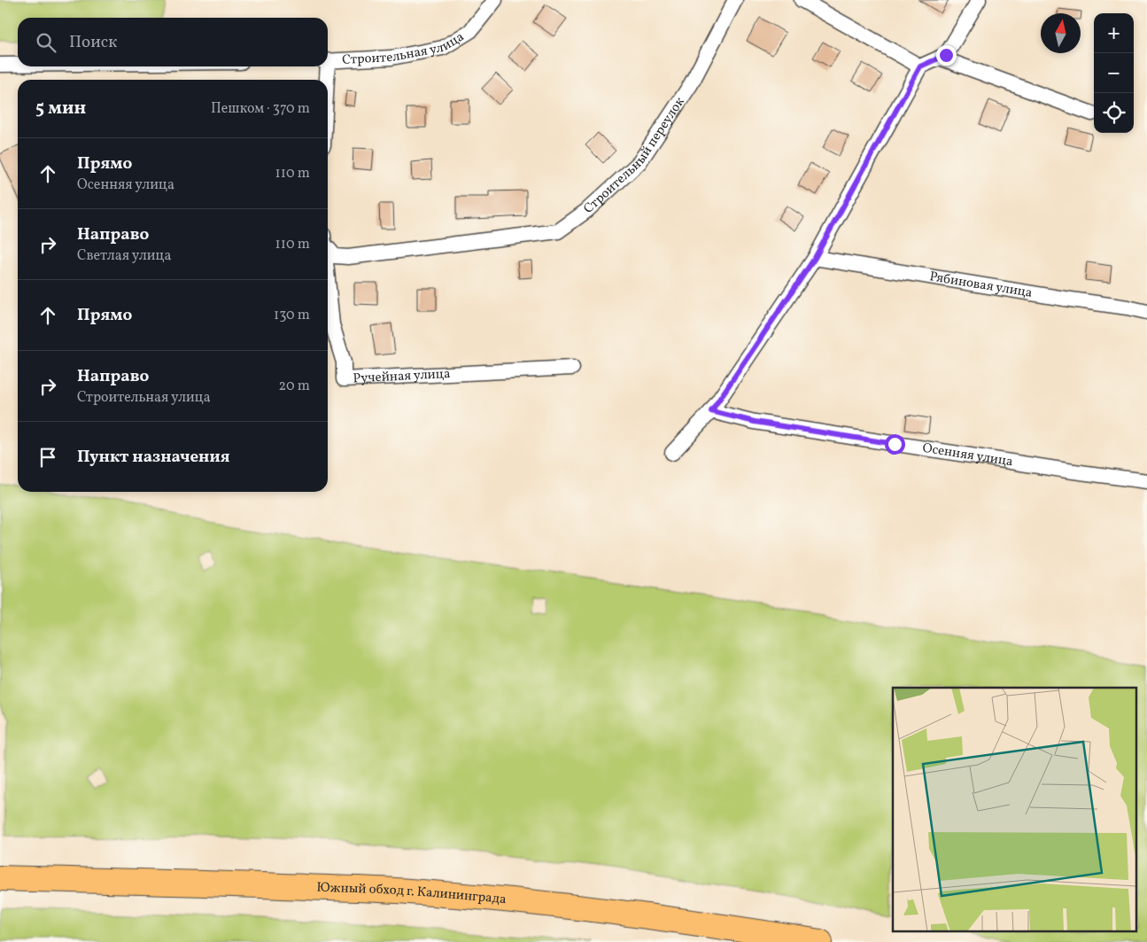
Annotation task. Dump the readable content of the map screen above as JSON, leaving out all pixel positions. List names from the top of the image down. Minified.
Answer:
{"streets":{"highway":["Южный обход г. Калининграда"],"street":["Строительная улица","Строительный переулок","Рябиновая улица","Ручейная улица","Осенняя улица"]},"north":"top","page":{"map_buttons":["+","−"],"search":"Поиск","heading":["5 мин","Пешком · 370 m"],"list":[["Прямо","Осенняя улица","110 m"],["Направо","Светлая улица","110 m"],["Прямо","130 m"],["Направо","Строительная улица","20 m"],"Пункт назначения"]}}
